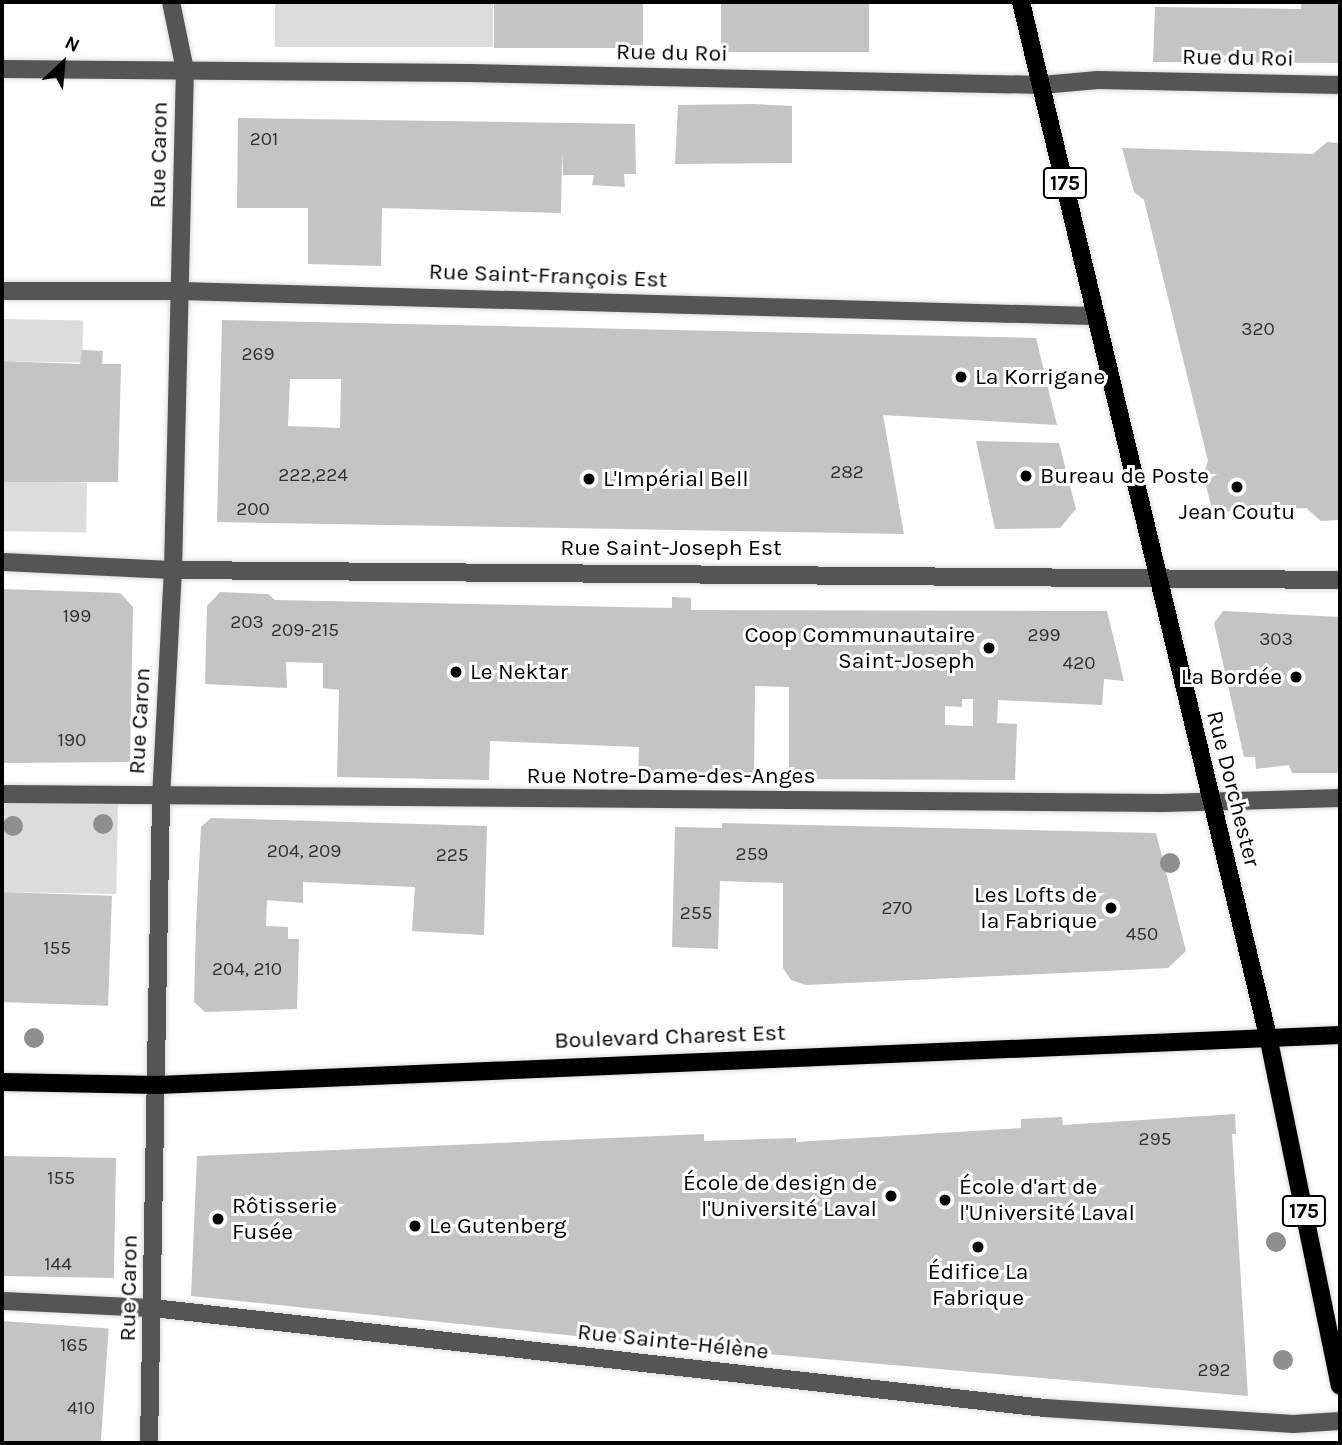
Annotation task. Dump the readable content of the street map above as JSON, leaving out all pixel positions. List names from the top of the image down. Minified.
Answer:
{"streets":{"main road":["175","Rue Dorchester","Boulevard Charest Est"],"street":["Rue du Roi","Rue Caron","Rue Saint-François Est","Rue Saint-Joseph Est","Rue Notre-Dame-des-Anges","Rue Sainte-Hélène"]},"crossings":[["Rue du Roi","Rue Caron"],["Rue du Roi","Rue Dorchester"],["Rue Caron","Rue Saint-François Est"],["Rue Caron","Rue Saint-Joseph Est"],["Rue Caron","Rue Notre-Dame-des-Anges"],["Rue Caron","Boulevard Charest Est"],["Rue Caron","Rue Sainte-Hélène"],["Rue Saint-François Est","Rue Dorchester"],["Rue Saint-Joseph Est","Rue Dorchester"],["Rue Notre-Dame-des-Anges","Rue Dorchester"],["Rue Dorchester","Boulevard Charest Est"]],"places":["La Korrigane","Bureau de Poste","L'Impérial Bell","Jean Coutu","Coop Communautaire Saint-Joseph","Le Nektar","La Bordée","Les Lofts de la Fabrique","École de design de l'Université Laval","École d'art de l'Université Laval","Rôtisserie Fusée","Le Gutenberg","Édifice La Fabrique"],"house_numbers":["201","320","269","282","222,224","200","199","203","209-215","299","303","420","190","204, 209","259","225","270","255","450","155","204, 210","295","155","144","165","292","410"],"north":"top right"}
